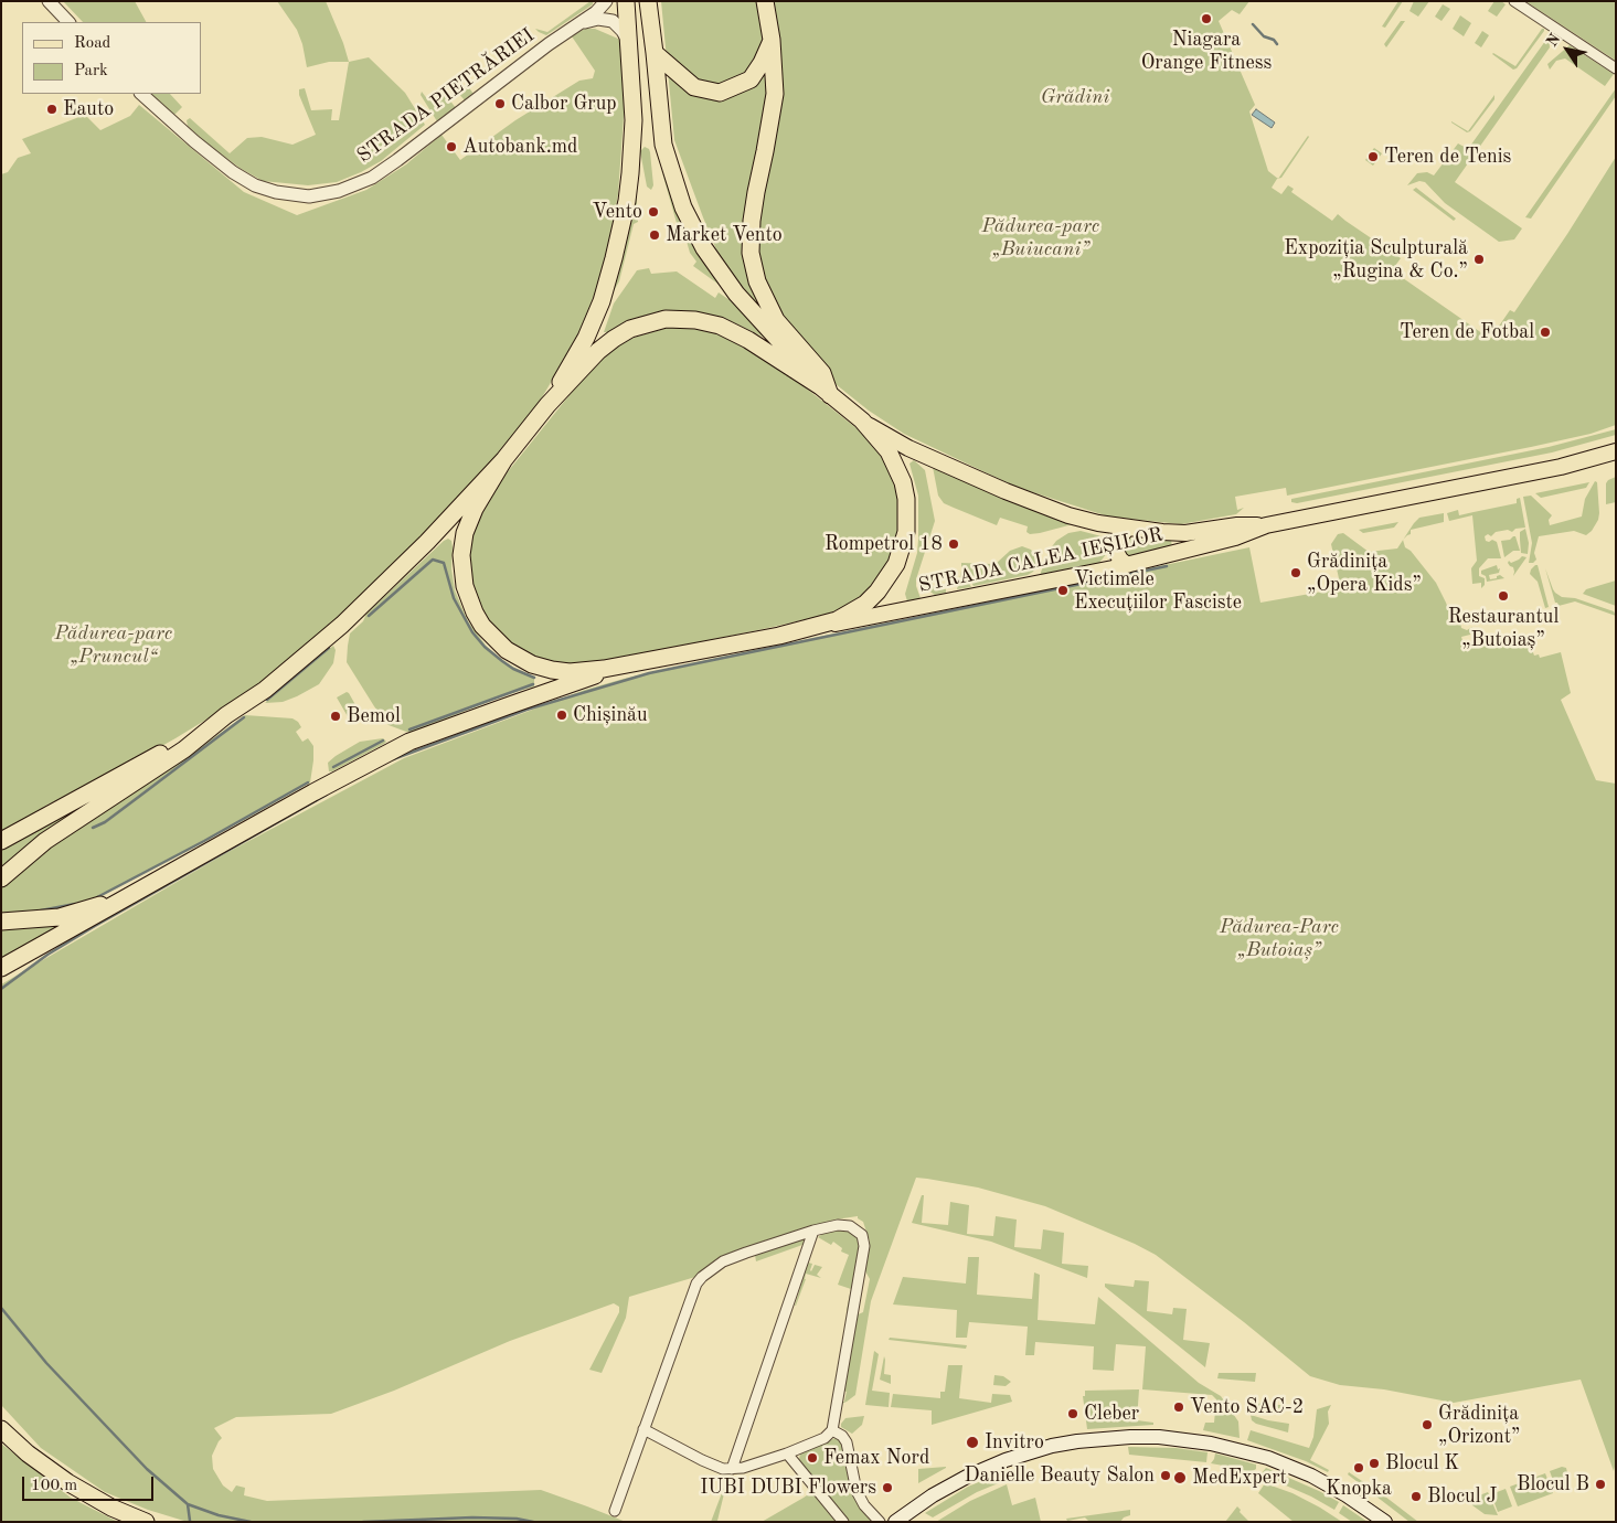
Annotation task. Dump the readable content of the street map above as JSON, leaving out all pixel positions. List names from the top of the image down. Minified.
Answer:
{"streets":{"main road":["STRADA CALEA IEȘILOR"],"street":["STRADA PIETRĂRIEI"]},"parks":["Grădini","Pădurea-parc „Buiucani”","Pădurea-parc „Pruncul“","Pădurea-Parc „Butoiaș”"],"places":["Niagara Orange Fitness","Calbor Grup","Eauto","Autobank.md","Teren de Tenis","Vento","Market Vento","Expoziția Sculpturală „Rugina & Co.”","Teren de Fotbal","Rompetrol 18","Grădinița „Opera Kids”","Victimele Execuțiilor Fasciste","Restaurantul „Butoiaș”","Chișinău","Bemol","Vento SAC-2","Cleber","Grădinița „Orizont”","Invitro","Femax Nord","Blocul K","Knopka","Danielle Beauty Salon","MedExpert","Blocul B","IUBI DUBI Flowers","Blocul J"],"legend":["Road","Park"],"scale_bar":"100 m","north":"top left"}
